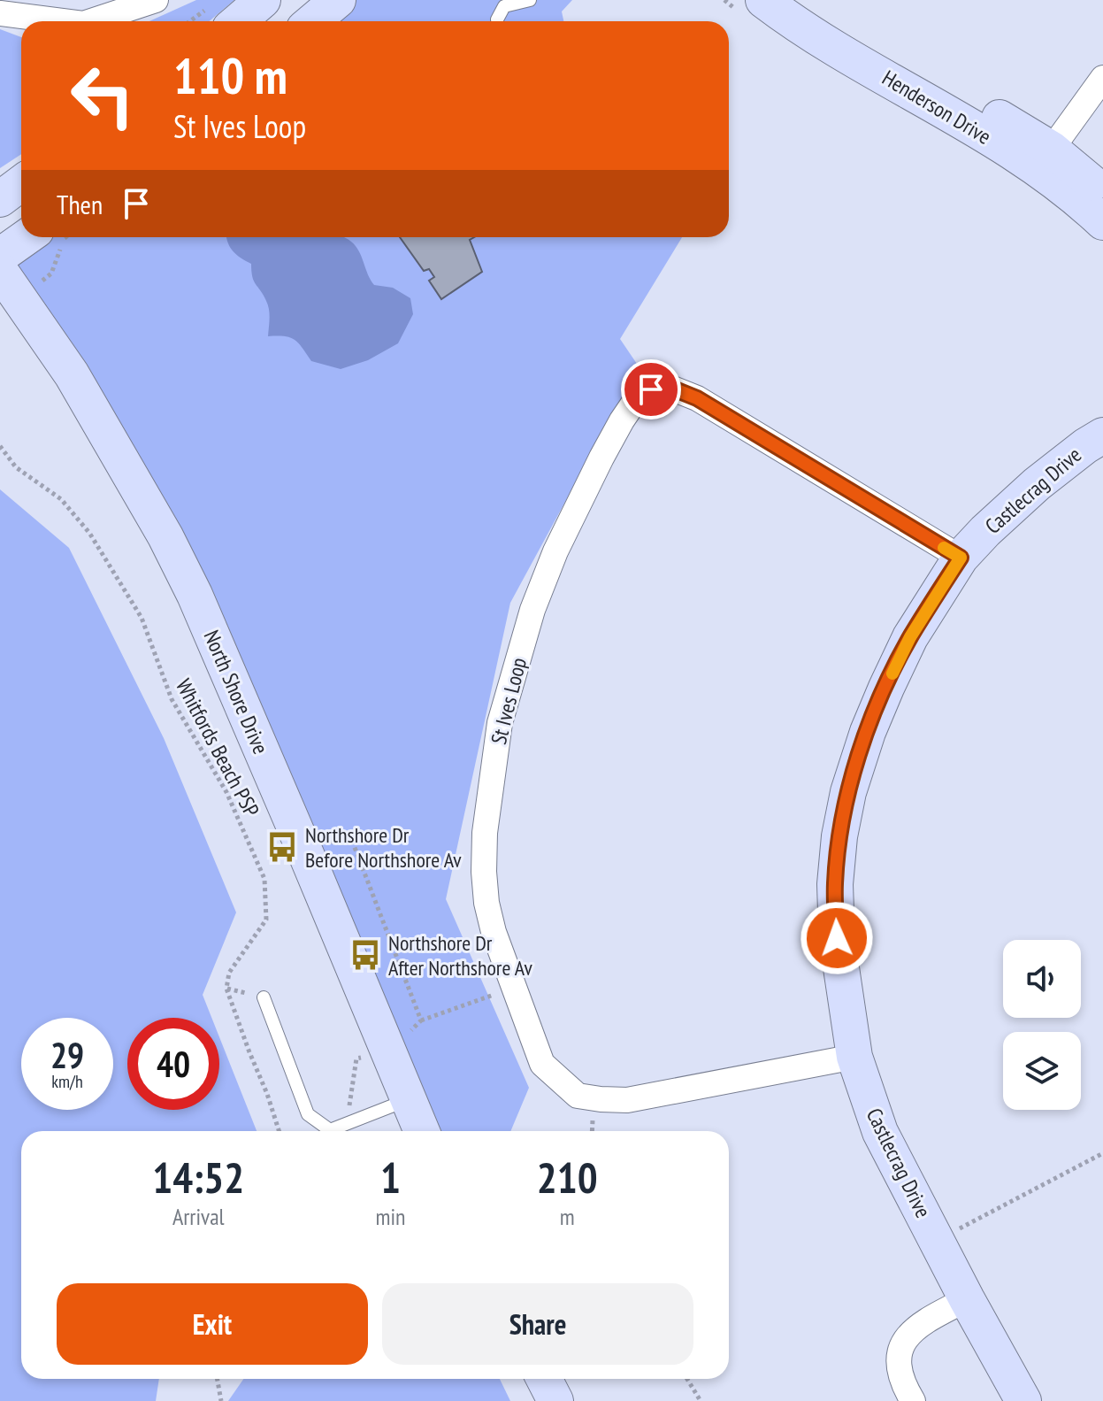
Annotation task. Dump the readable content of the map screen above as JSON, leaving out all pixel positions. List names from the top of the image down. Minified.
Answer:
{"streets":{"street":["Henderson Drive","Castlecrag Drive","North Shore Drive","St Ives Loop"],"path":["Whitfords Beach PSP"]},"crossings":[["Castlecrag Drive","St Ives Loop"]],"places":{"bus stop":["Northshore Dr Before Northshore Av","Northshore Dr After Northshore Av"]},"page":{"turn":["110 m","St Ives Loop"],"then":"Then","speed":"29 km/h","limit":"40","eta":["14:52","Arrival","1","min","210","m"],"buttons":["Exit","Share"]}}
